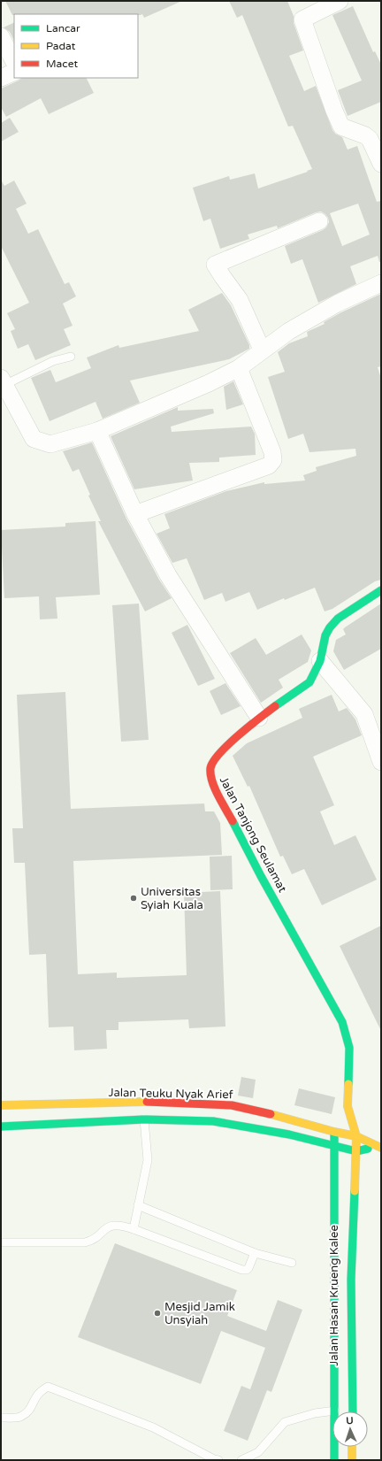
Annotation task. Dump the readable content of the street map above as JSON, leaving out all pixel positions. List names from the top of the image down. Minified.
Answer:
{"streets":{"street":["Jalan Tanjong Seulamat","Jalan Teuku Nyak Arief","Jalan Hasan Krueng Kalee"]},"crossings":[["Jalan Tanjong Seulamat","Jalan Teuku Nyak Arief"],["Jalan Tanjong Seulamat","Jalan Hasan Krueng Kalee"],["Jalan Teuku Nyak Arief","Jalan Hasan Krueng Kalee"]],"places":["Universitas Syiah Kuala","Mesjid Jamik Unsyiah"],"legend":["Lancar","Padat","Macet"],"north":"top"}
